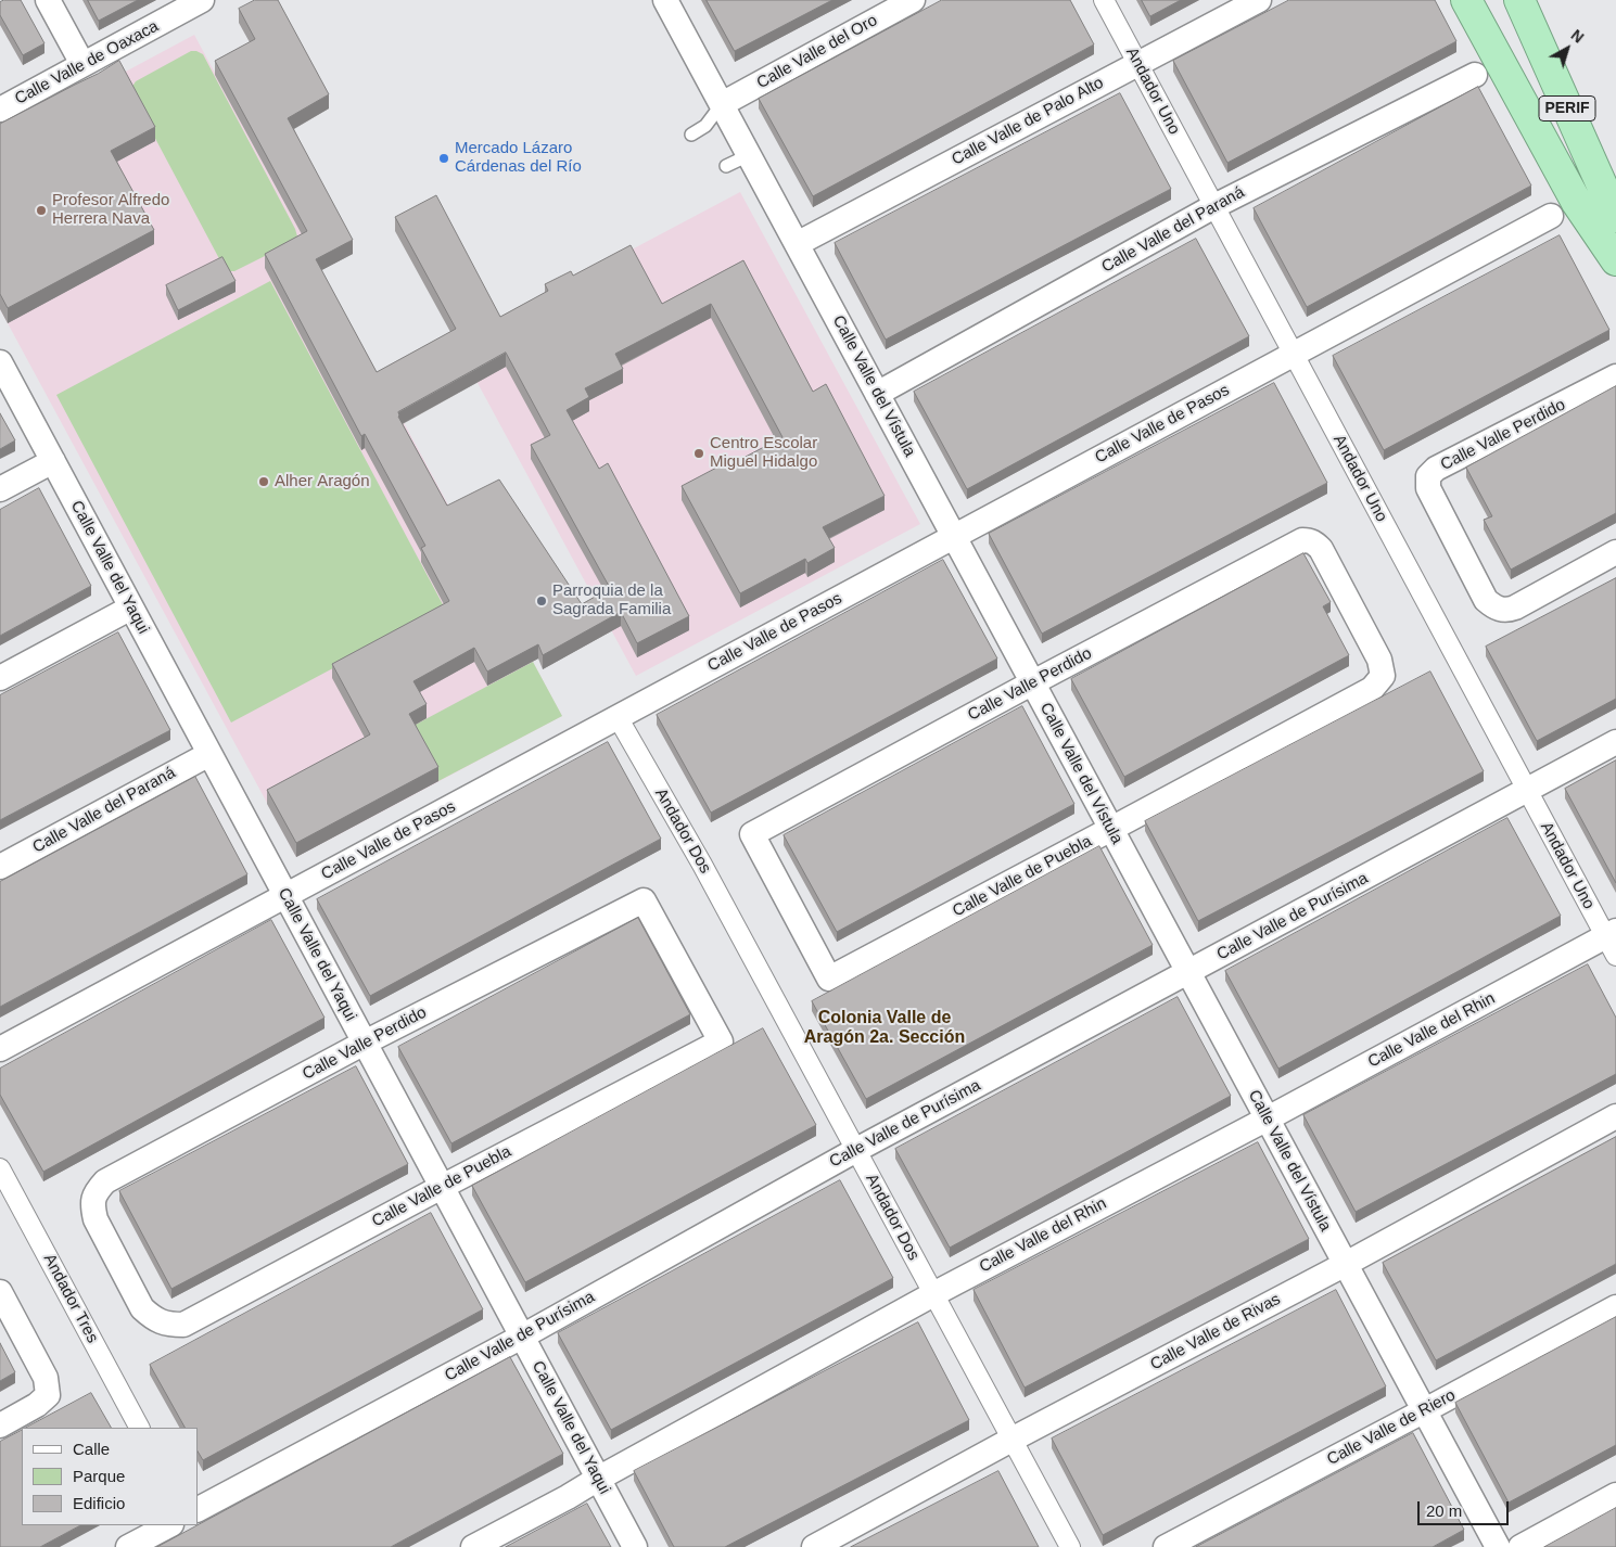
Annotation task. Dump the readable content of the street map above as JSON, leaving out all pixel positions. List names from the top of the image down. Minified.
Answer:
{"streets":{"highway":["PERIF"],"street":["Calle Valle del Oro","Calle Valle de Oaxaca","Andador Uno","Calle Valle de Palo Alto","Calle Valle del Paraná","Calle Valle del Vístula","Calle Valle de Pasos","Calle Valle Perdido","Calle Valle del Yaqui","Andador Dos","Calle Valle de Puebla","Calle Valle de Purísima","Calle Valle del Rhin","Andador Tres","Calle Valle de Rivas","Calle Valle de Riero"]},"crossings":[["Calle Valle del Oro","Calle Valle del Vístula"],["Andador Uno","Calle Valle de Palo Alto"],["Andador Uno","Calle Valle del Paraná"],["Andador Uno","Calle Valle de Pasos"],["Andador Uno","Calle Valle de Purísima"],["Andador Uno","Calle Valle del Rhin"],["Calle Valle de Palo Alto","Calle Valle del Vístula"],["Calle Valle del Paraná","Calle Valle del Vístula"],["Calle Valle del Paraná","Calle Valle del Yaqui"],["Calle Valle del Vístula","Calle Valle de Pasos"],["Calle Valle del Vístula","Calle Valle Perdido"],["Calle Valle del Vístula","Calle Valle de Puebla"],["Calle Valle del Vístula","Calle Valle de Purísima"],["Calle Valle del Vístula","Calle Valle del Rhin"],["Calle Valle del Vístula","Calle Valle de Rivas"],["Calle Valle del Vístula","Calle Valle de Riero"],["Calle Valle de Pasos","Calle Valle del Yaqui"],["Calle Valle de Pasos","Andador Dos"],["Calle Valle Perdido","Calle Valle del Yaqui"],["Calle Valle Perdido","Calle Valle de Puebla"],["Calle Valle del Yaqui","Calle Valle de Puebla"],["Calle Valle del Yaqui","Calle Valle de Purísima"],["Calle Valle del Yaqui","Calle Valle del Rhin"],["Andador Dos","Calle Valle de Purísima"],["Andador Dos","Calle Valle del Rhin"],["Andador Dos","Calle Valle de Rivas"]],"districts":["Colonia Valle de Aragón 2a. Sección"],"places":["Mercado Lázaro Cárdenas del Río","Profesor Alfredo Herrera Nava","Centro Escolar Miguel Hidalgo","Alher Aragón","Parroquia de la Sagrada Familia"],"legend":["Calle","Parque","Edificio"],"scale_bar":"20 m","north":"top right"}
